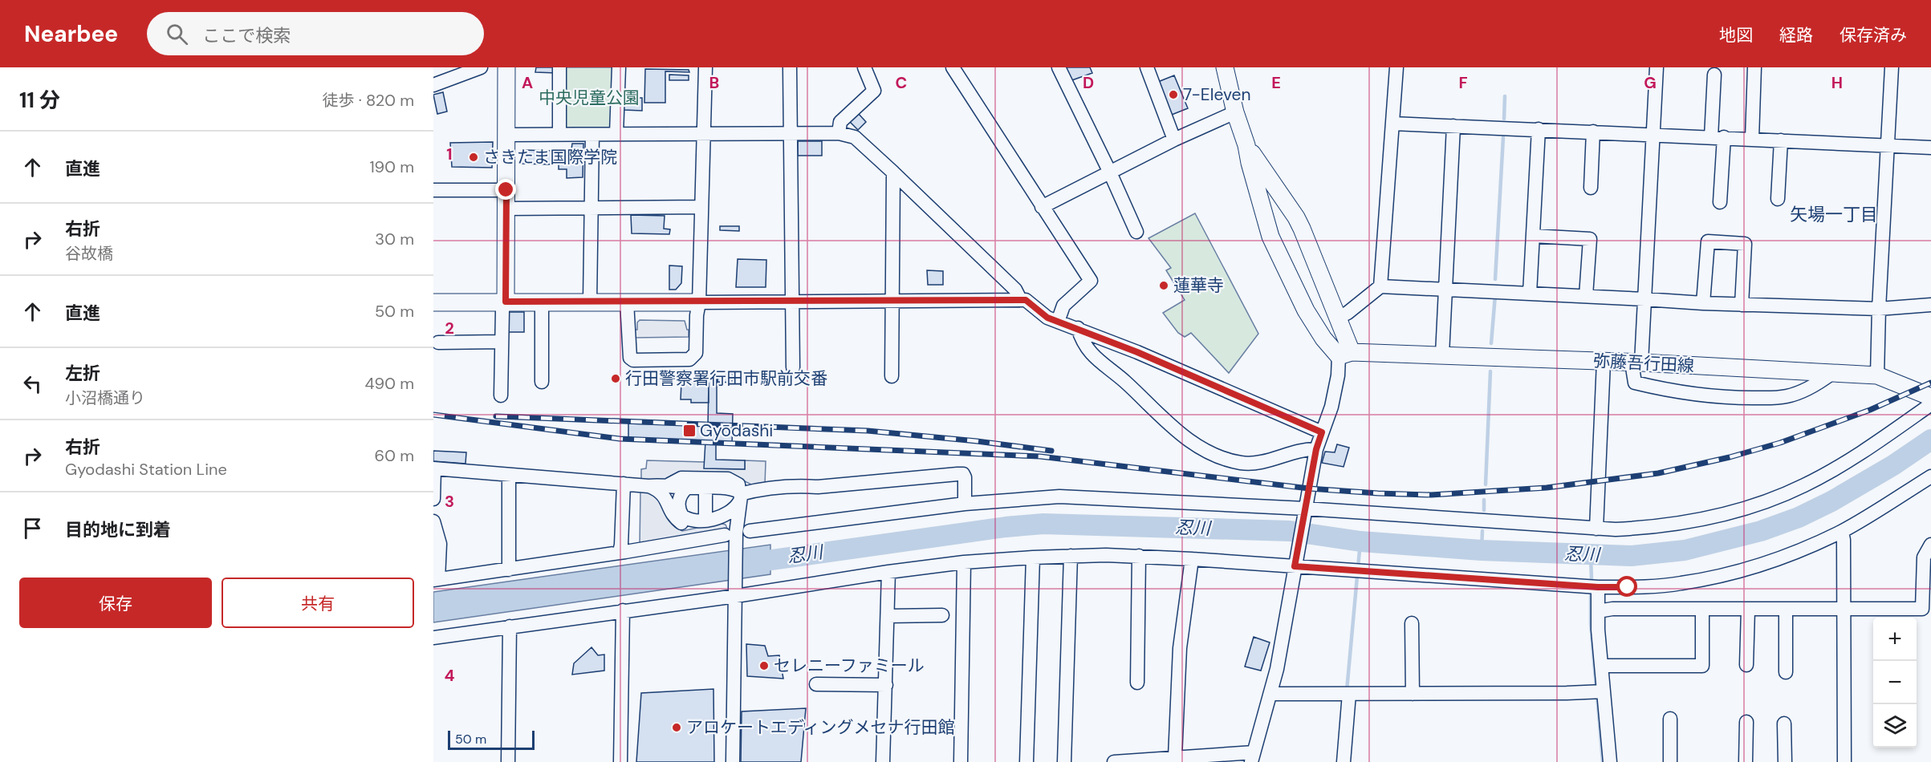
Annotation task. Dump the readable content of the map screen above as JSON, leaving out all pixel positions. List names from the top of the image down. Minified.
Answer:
{"streets":{"main road":["弥藤吾行田線"]},"districts":["矢場一丁目"],"water":["忍川"],"parks":["中央児童公園"],"places":{"other":["7-Eleven","さきたま国際学院","蓮華寺","行田警察署行田市駅前交番","セレニーファミール","アロケートエディングメセナ行田館"],"transit":["Gyōdashi"]},"scale_bar":"50 m","page":{"header":"Nearbee","search":"ここで検索","nav":["地図","経路","保存済み"],"heading":["11 分","徒歩 · 820 m"],"list":[["直進","190 m"],["右折","谷故橋","30 m"],["直進","50 m"],["左折","小沼橋通り","490 m"],["右折","Gyodashi Station Line","60 m"],"目的地に到着"],"buttons":["保存","共有"],"map_buttons":["+","−"],"scale":"50 m"},"grid":{"columns":["A","B","C","D","E","F","G","H"],"rows":["1","2","3","4"]}}
